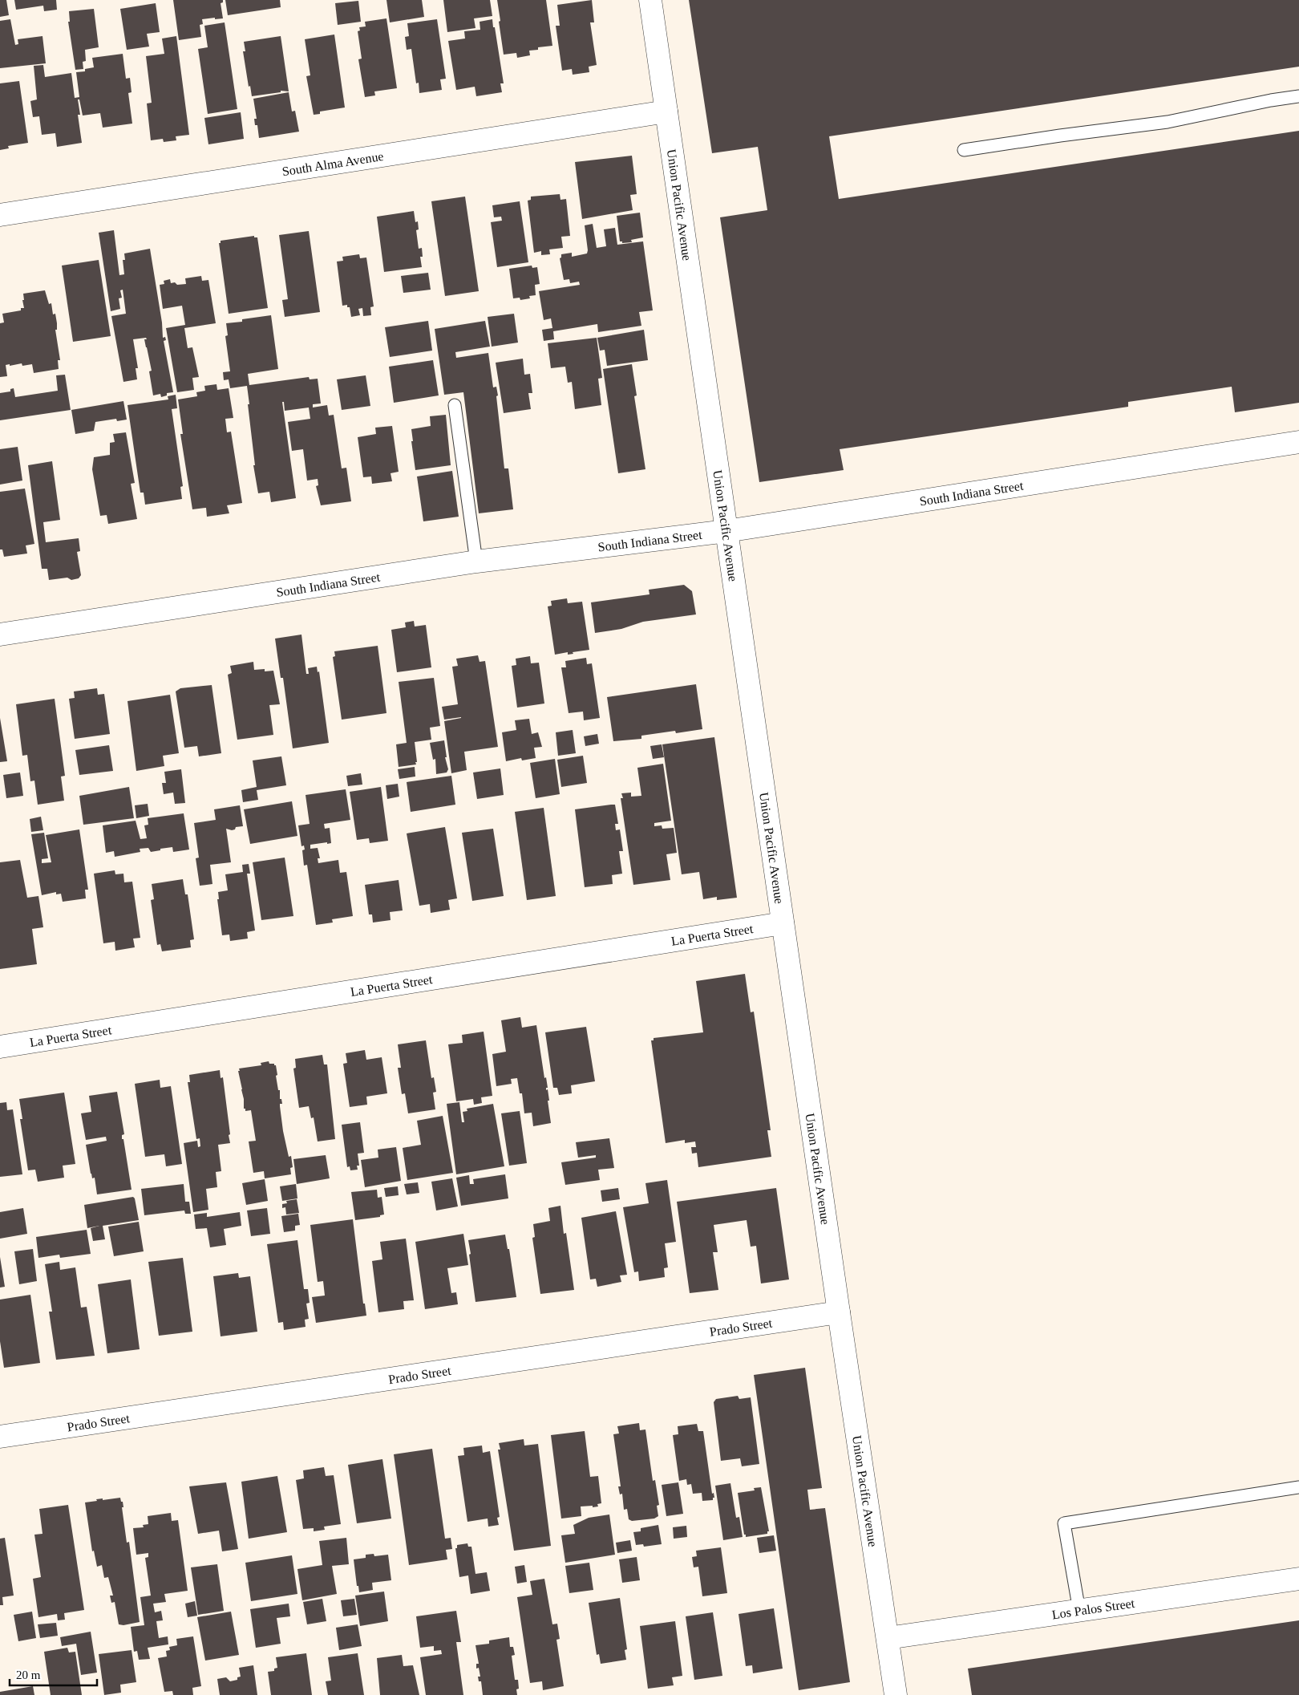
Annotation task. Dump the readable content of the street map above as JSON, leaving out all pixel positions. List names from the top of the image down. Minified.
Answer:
{"streets":{"street":["South Alma Avenue","Union Pacific Avenue","South Indiana Street","La Puerta Street","Prado Street","Los Palos Street"]},"crossings":[["South Alma Avenue","Union Pacific Avenue"],["Union Pacific Avenue","South Indiana Street"],["Union Pacific Avenue","La Puerta Street"],["Union Pacific Avenue","Prado Street"],["Union Pacific Avenue","Los Palos Street"]],"scale_bar":"20 m"}
